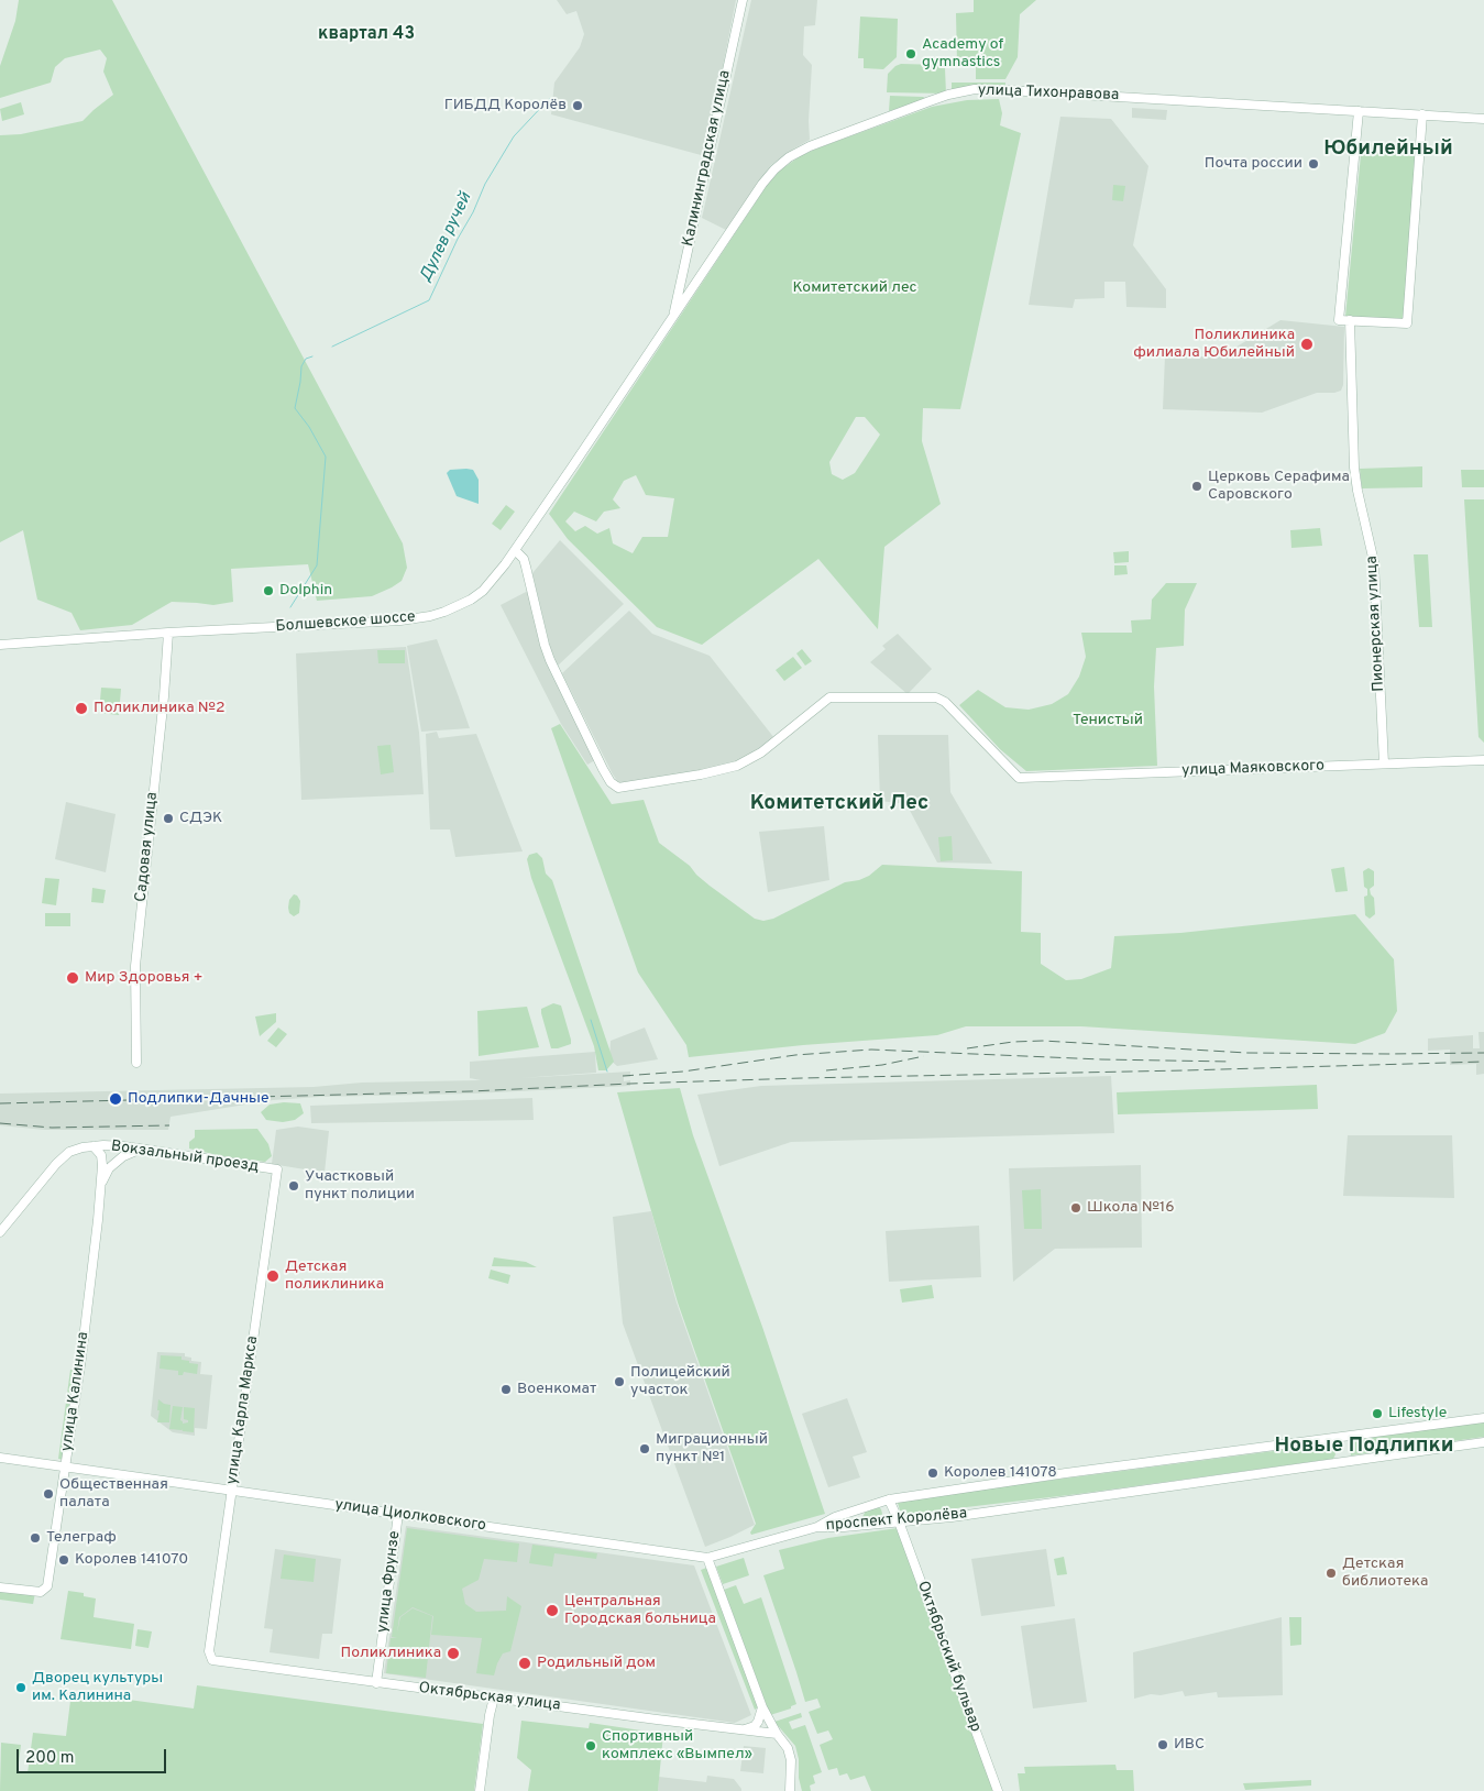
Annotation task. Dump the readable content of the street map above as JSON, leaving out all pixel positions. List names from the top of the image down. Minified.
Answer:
{"streets":{"street":["улица Тихонравова","Калининградская улица","Болшевское шоссе","Пионерская улица","улица Маяковского","Садовая улица","Вокзальный проезд","улица Калинина","улица Карла Маркса","улица Циолковского","проспект Королёва","улица Фрунзе","Октябрьский бульвар","Октябрьская улица"]},"crossings":[["улица Тихонравова","Калининградская улица"],["улица Тихонравова","Болшевское шоссе"],["Калининградская улица","Болшевское шоссе"],["Болшевское шоссе","улица Маяковского"],["Болшевское шоссе","Садовая улица"],["Пионерская улица","улица Маяковского"],["Вокзальный проезд","улица Калинина"],["Вокзальный проезд","улица Карла Маркса"],["улица Калинина","улица Циолковского"],["улица Карла Маркса","улица Циолковского"],["улица Карла Маркса","Октябрьская улица"],["улица Циолковского","проспект Королёва"],["улица Циолковского","улица Фрунзе"],["проспект Королёва","Октябрьский бульвар"],["улица Фрунзе","Октябрьская улица"]],"districts":["квартал 43","Юбилейный","Комитетский Лес","Новые Подлипки"],"water":["Дулев ручей"],"parks":["Комитетский лес","Тенистый"],"places":["Academy of gymnastics","ГИБДД Королёв","Почта россии","Поликлиника филиала Юбилейный","Церковь Серафима Саровского","Dolphin","Поликлиника №2","СДЭК","Мир Здоровья +","Подлипки-Дачные","Участковый пункт полиции","Школа №16","Детская поликлиника","Полицейский участок","Военкомат","Lifestyle","Миграционный пункт №1","Королев 141078","Общественная палата","Телеграф","Королев 141070","Детская библиотека","Центральная Городская больница","Поликлиника","Родильный дом","Дворец культуры им. Калинина","ИВС","Спортивный комплекс «Вымпел»"],"scale_bar":"200 m"}
